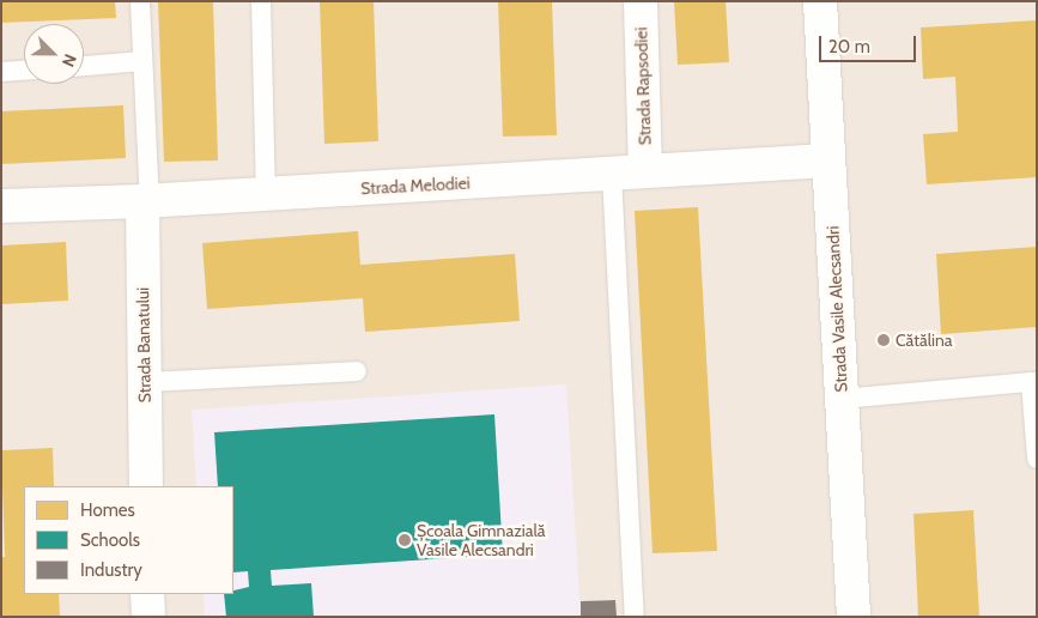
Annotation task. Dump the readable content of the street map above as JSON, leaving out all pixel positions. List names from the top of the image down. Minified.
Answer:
{"streets":{"street":["Strada Rapsodiei","Strada Melodiei","Strada Vasile Alecsandri","Strada Banatului"]},"crossings":[["Strada Rapsodiei","Strada Melodiei"],["Strada Melodiei","Strada Vasile Alecsandri"],["Strada Melodiei","Strada Banatului"]],"places":["Cătălina","Școala Gimnazială Vasile Alecsandri"],"legend":["Homes","Schools","Industry"],"scale_bar":"20 m","north":"bottom right"}
